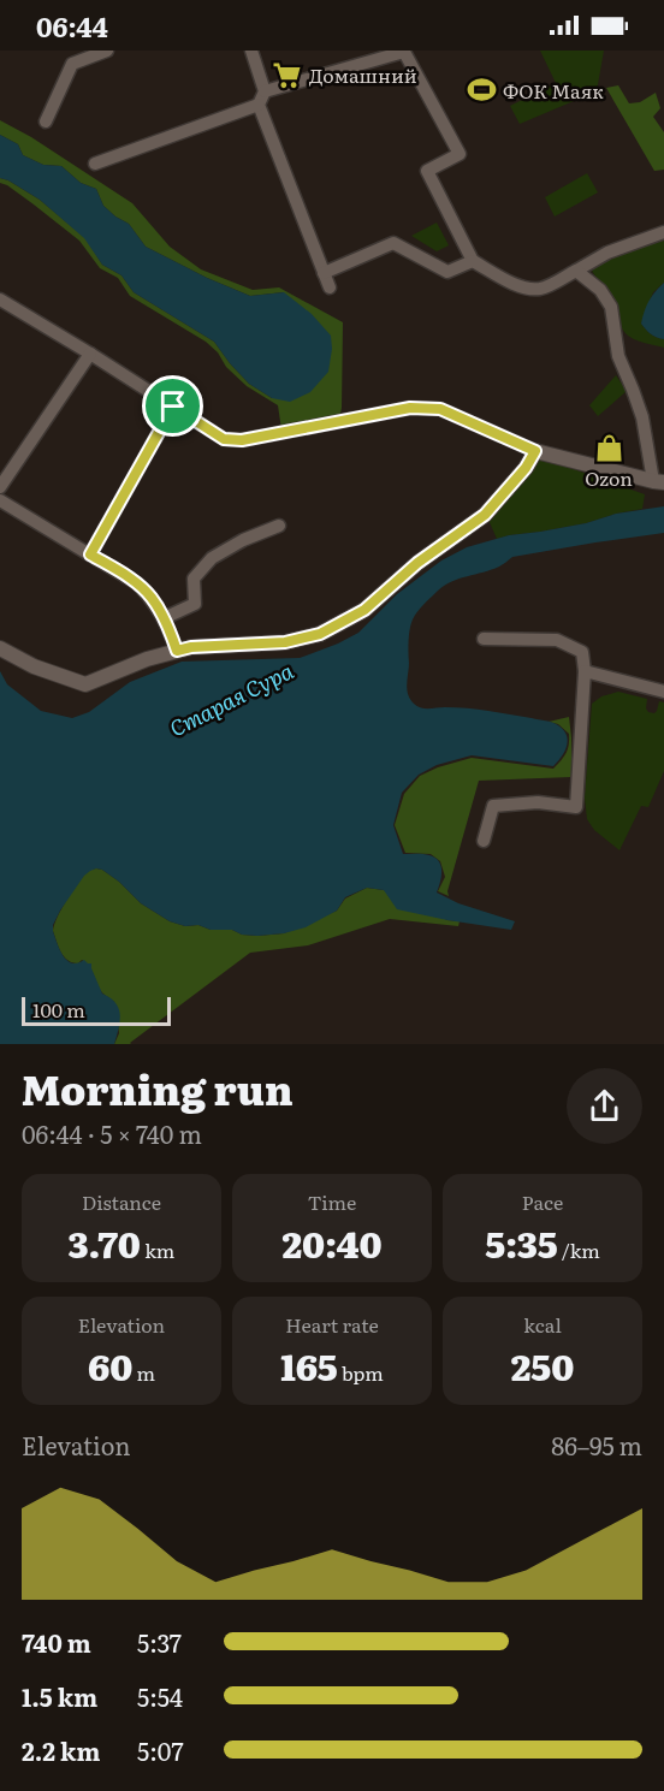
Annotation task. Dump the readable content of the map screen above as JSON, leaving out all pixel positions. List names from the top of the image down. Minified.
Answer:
{"water":["Старая Сура"],"places":{"supermarket":["Домашний"],"sports":["ФОК Маяк"],"shop":["Ozon"]},"scale_bar":"100 m","page":{"status":"06:44","scale":"100 m","heading":["Morning run","06:44 · 5 × 740 m"],"stats":[["Distance","3.70 km"],["Time","20:40"],["Pace","5:35 /km"],["Elevation","60 m"],["Heart rate","165 bpm"],["kcal","250"]],"chart":["Elevation","86–95 m"],"list":[{"name":"740 m","note":"5:37"},{"name":"1.5 km","note":"5:54"},{"name":"2.2 km","note":"5:07"}]}}
